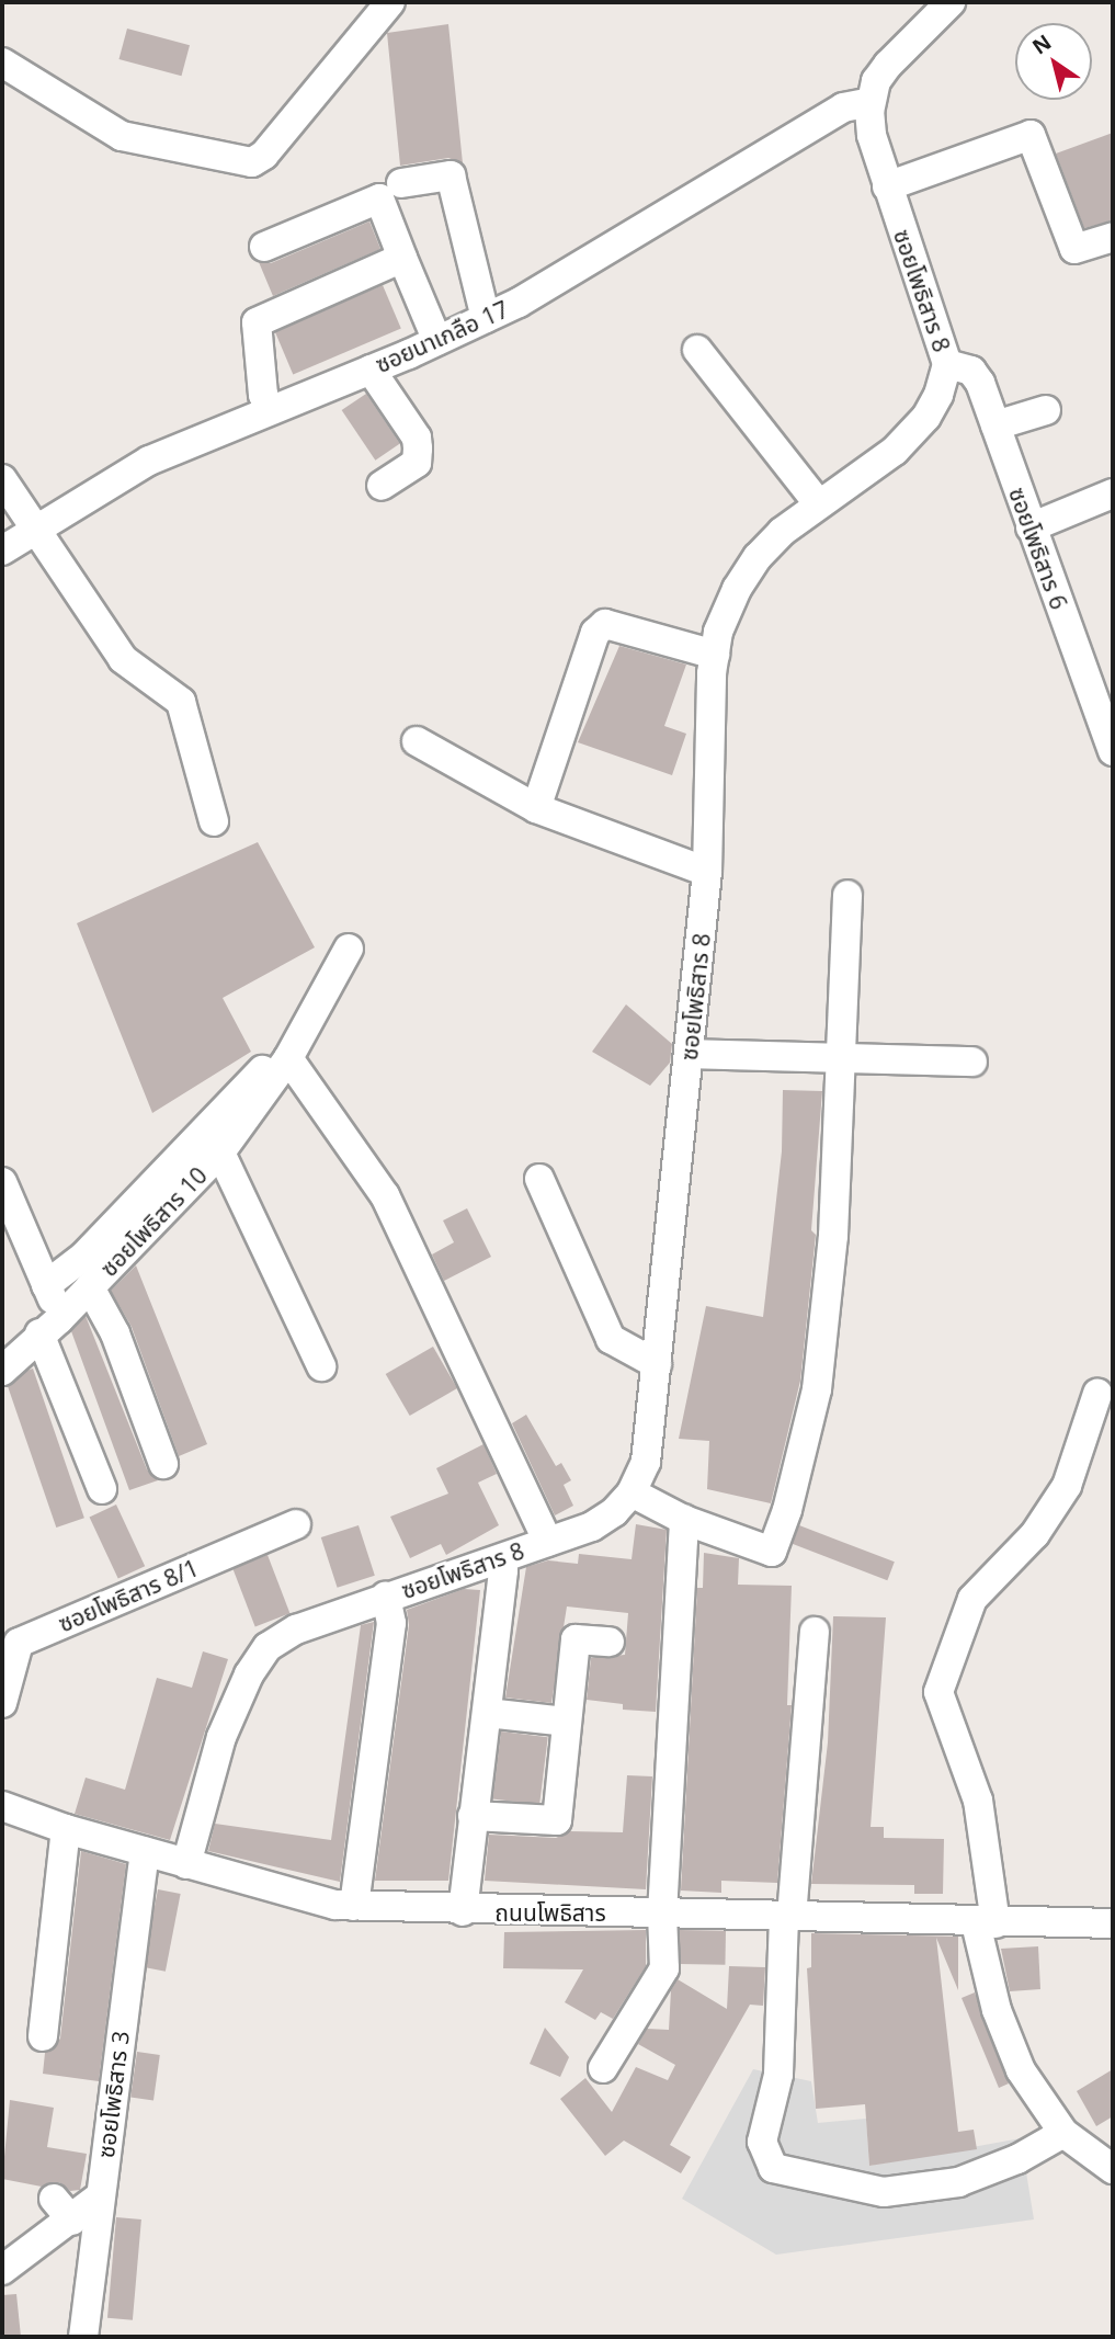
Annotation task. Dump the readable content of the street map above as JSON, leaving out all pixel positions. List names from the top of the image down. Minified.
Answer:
{"streets":{"street":["ซอยโพธิสาร 8","ซอยนาเกลือ 17","ซอยโพธิสาร 6","ซอยโพธิสาร 10","ซอยโพธิสาร 8/1","ถนนโพธิสาร","ซอยโพธิสาร 3"]},"crossings":[["ซอยโพธิสาร 8","ซอยนาเกลือ 17"],["ซอยโพธิสาร 8","ซอยโพธิสาร 6"],["ซอยโพธิสาร 8","ถนนโพธิสาร"],["ถนนโพธิสาร","ซอยโพธิสาร 3"]],"north":"top left"}
